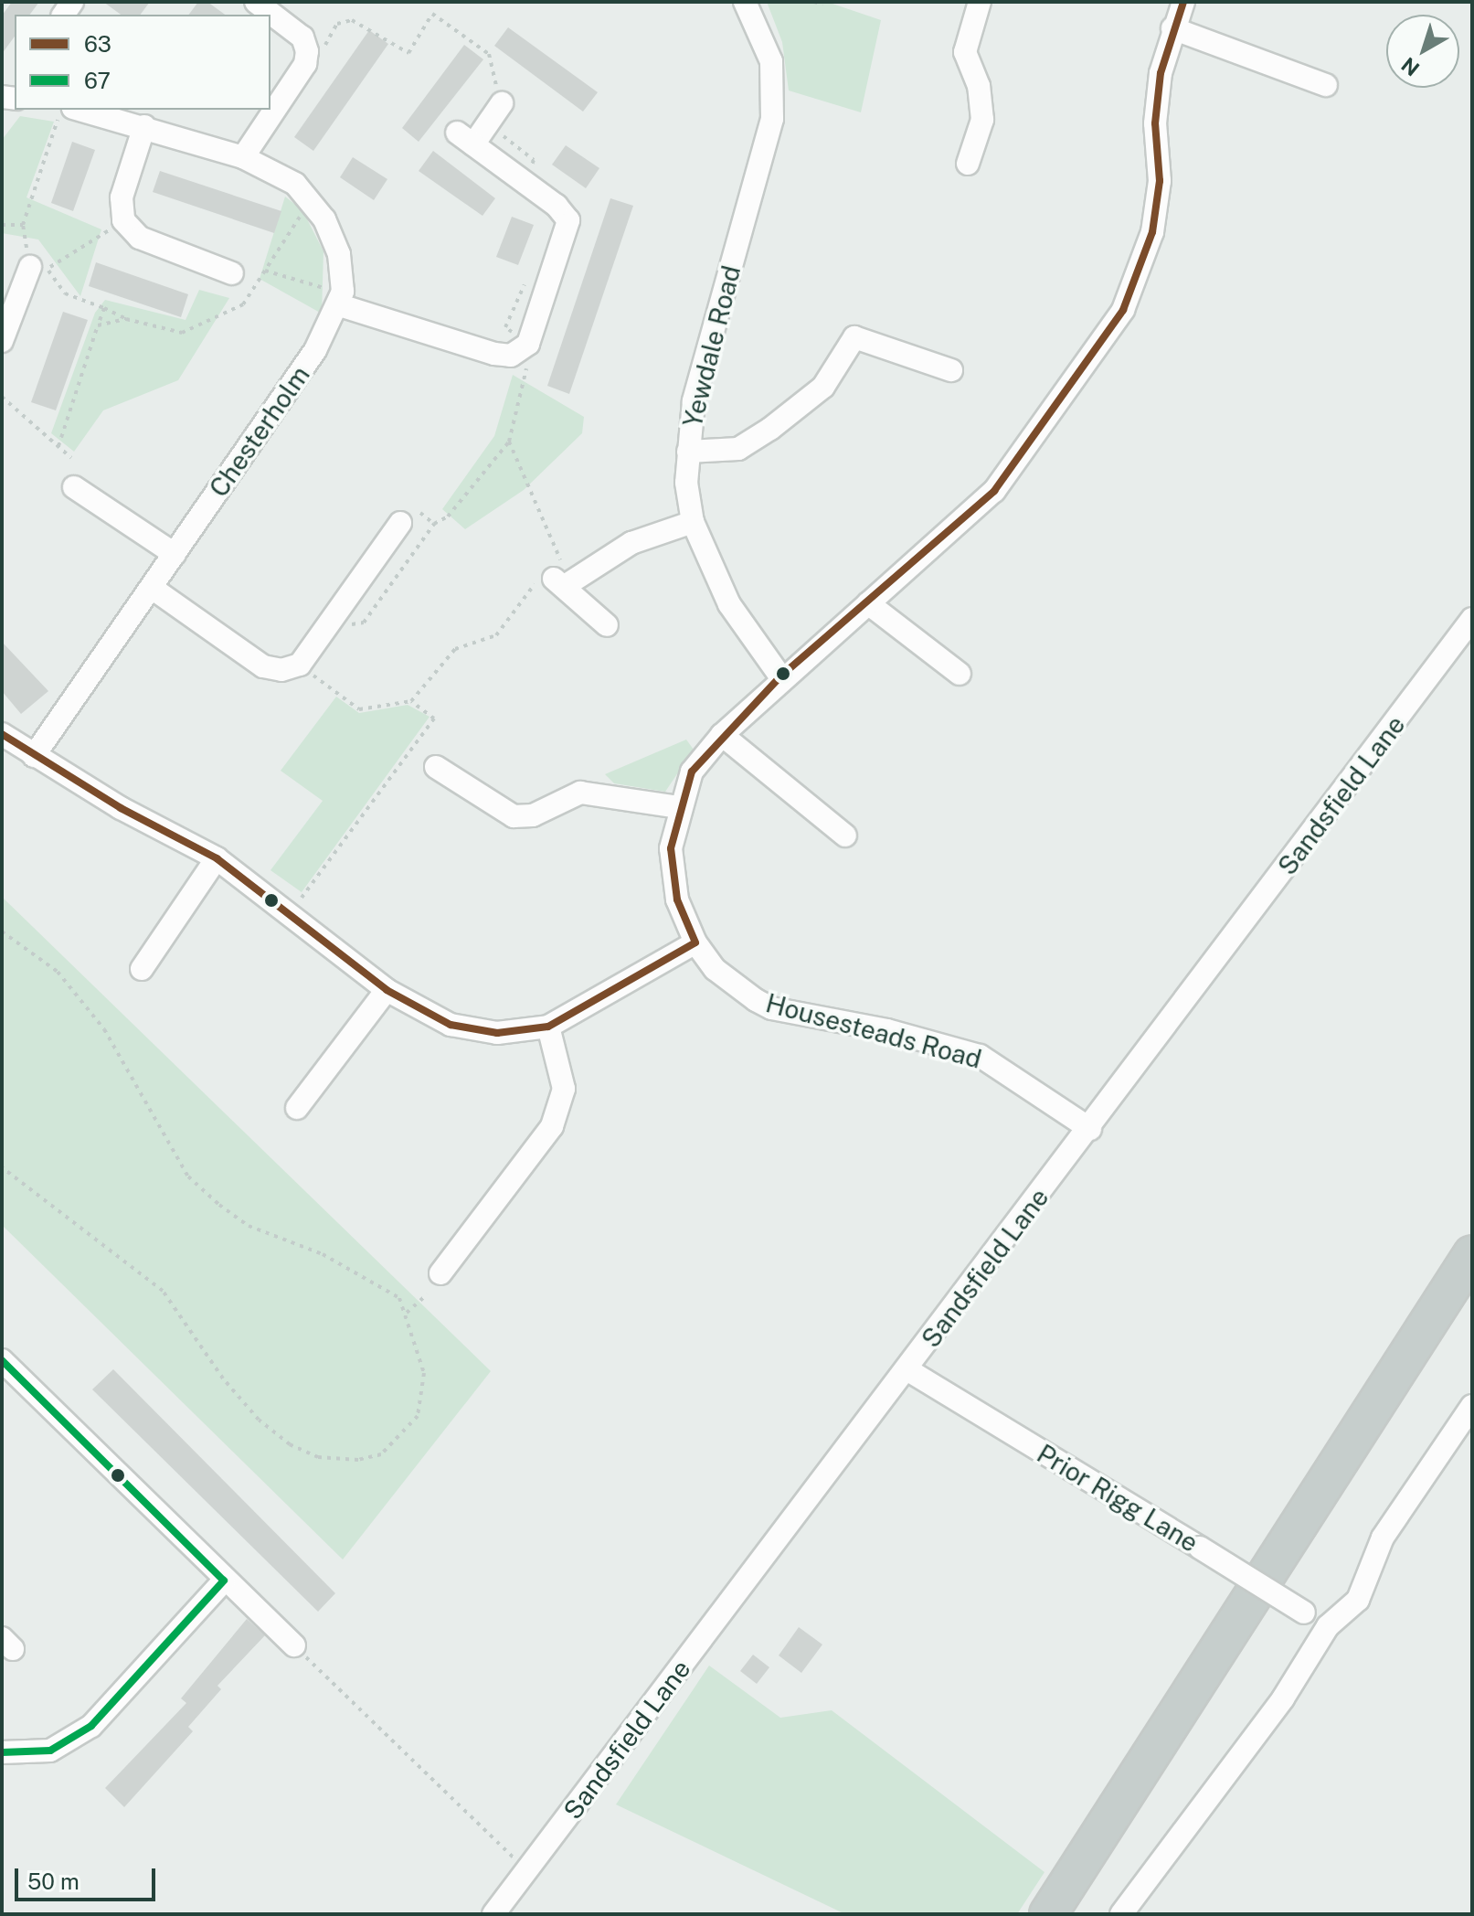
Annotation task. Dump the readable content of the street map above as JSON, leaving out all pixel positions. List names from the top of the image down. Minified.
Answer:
{"streets":{"street":["Yewdale Road","Chesterholm","Sandsfield Lane","Housesteads Road","Prior Rigg Lane"]},"crossings":[["Yewdale Road","Housesteads Road"],["Sandsfield Lane","Housesteads Road"],["Sandsfield Lane","Prior Rigg Lane"]],"lines":["transit line 63","transit line 67"],"legend":["63","67"],"scale_bar":"50 m","north":"bottom left"}
